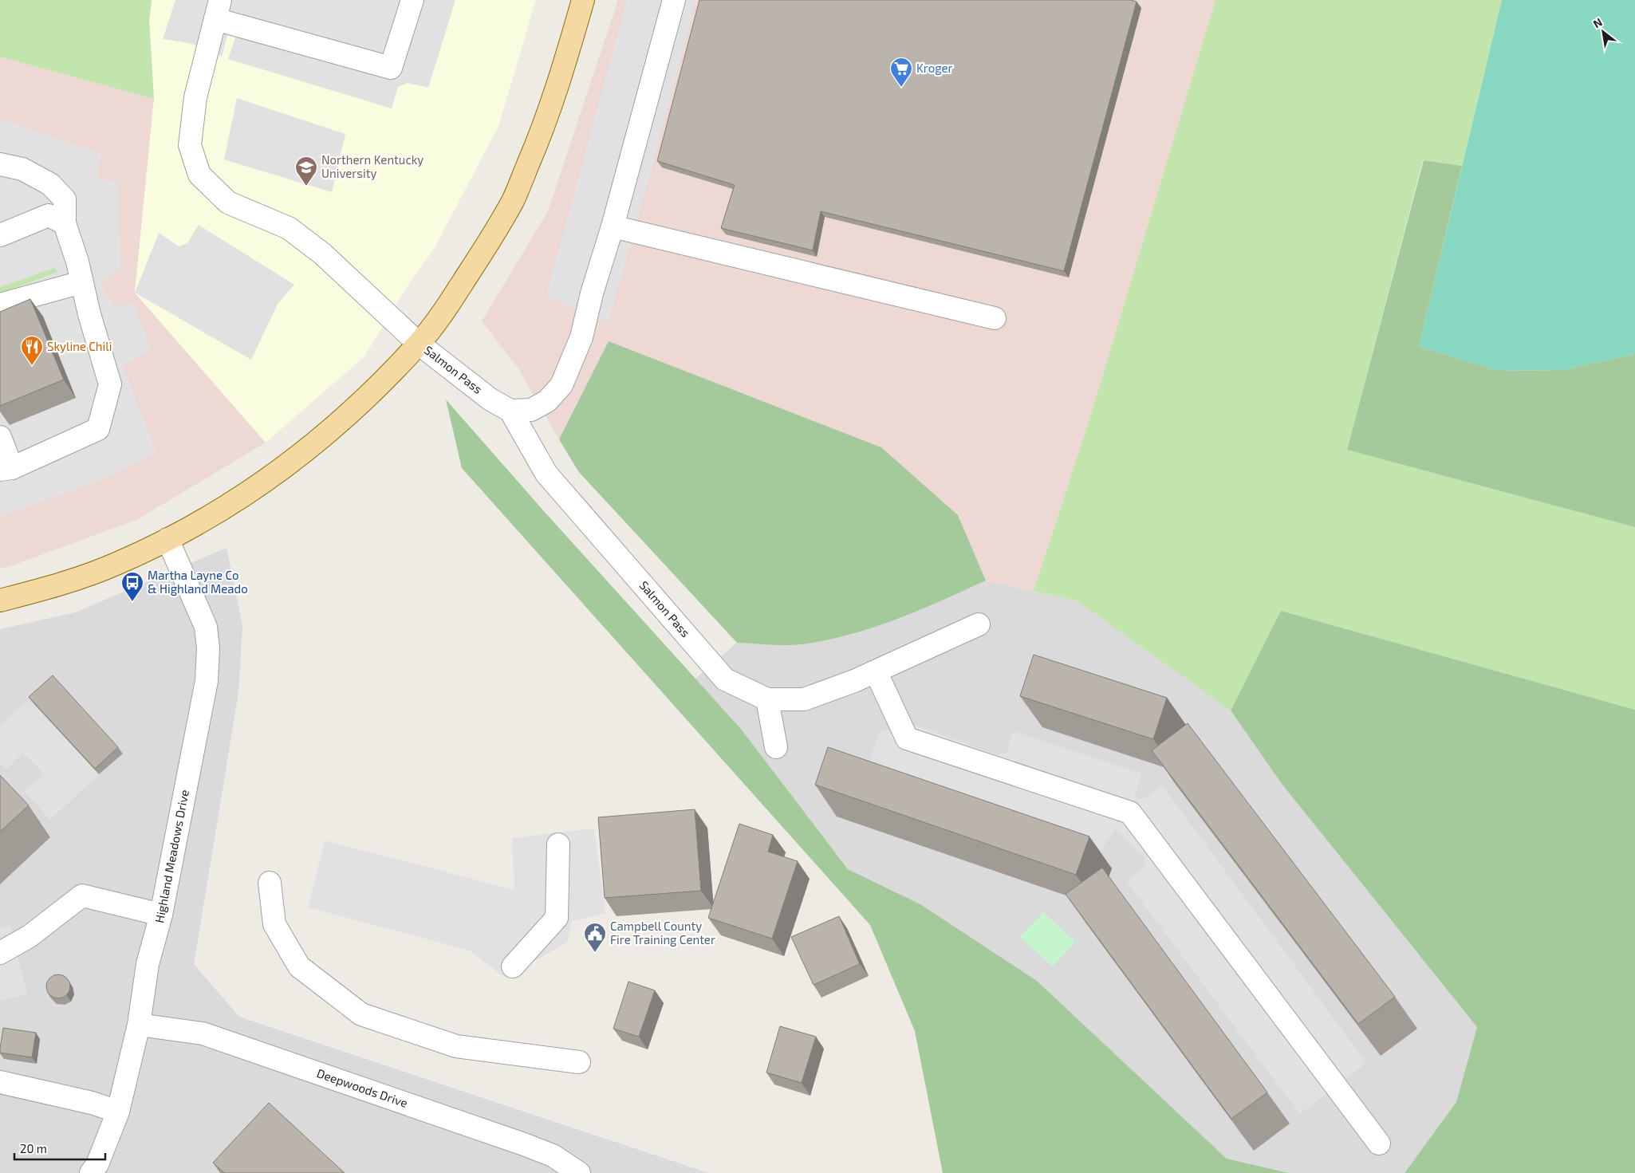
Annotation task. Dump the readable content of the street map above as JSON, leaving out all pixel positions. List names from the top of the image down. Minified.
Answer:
{"streets":{"street":["Salmon Pass","Highland Meadows Drive","Deepwoods Drive"]},"crossings":[["Highland Meadows Drive","Deepwoods Drive"]],"places":{"supermarket":["Kroger"],"school or university":["Northern Kentucky University"],"restaurant":["Skyline Chili"],"bus stop":["Martha Layne Co & Highland Meado"],"public building":["Campbell County Fire Training Center"]},"scale_bar":"20 m","north":"top left"}
